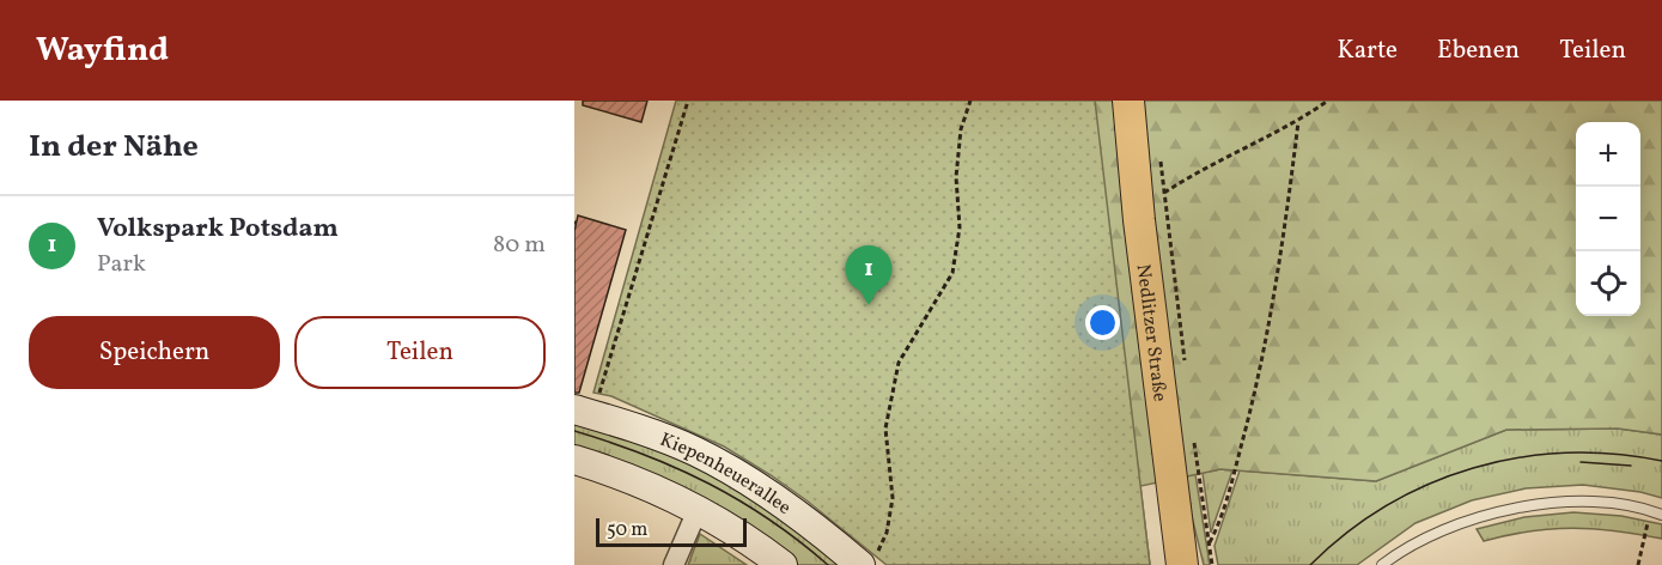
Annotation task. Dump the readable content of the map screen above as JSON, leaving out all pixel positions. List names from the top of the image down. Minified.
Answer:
{"streets":{"main road":["Nedlitzer Straße"],"street":["Kiepenheuerallee"]},"scale_bar":"50 m","page":{"header":"Wayfind","nav":["Karte","Ebenen","Teilen"],"heading":"In der Nähe","map_buttons":["+","−"],"list":[{"mark":"1","name":"Volkspark Potsdam","note":"Park","value":"80 m"}],"pins":"1","buttons":["Speichern","Teilen"],"scale":"50 m"}}
